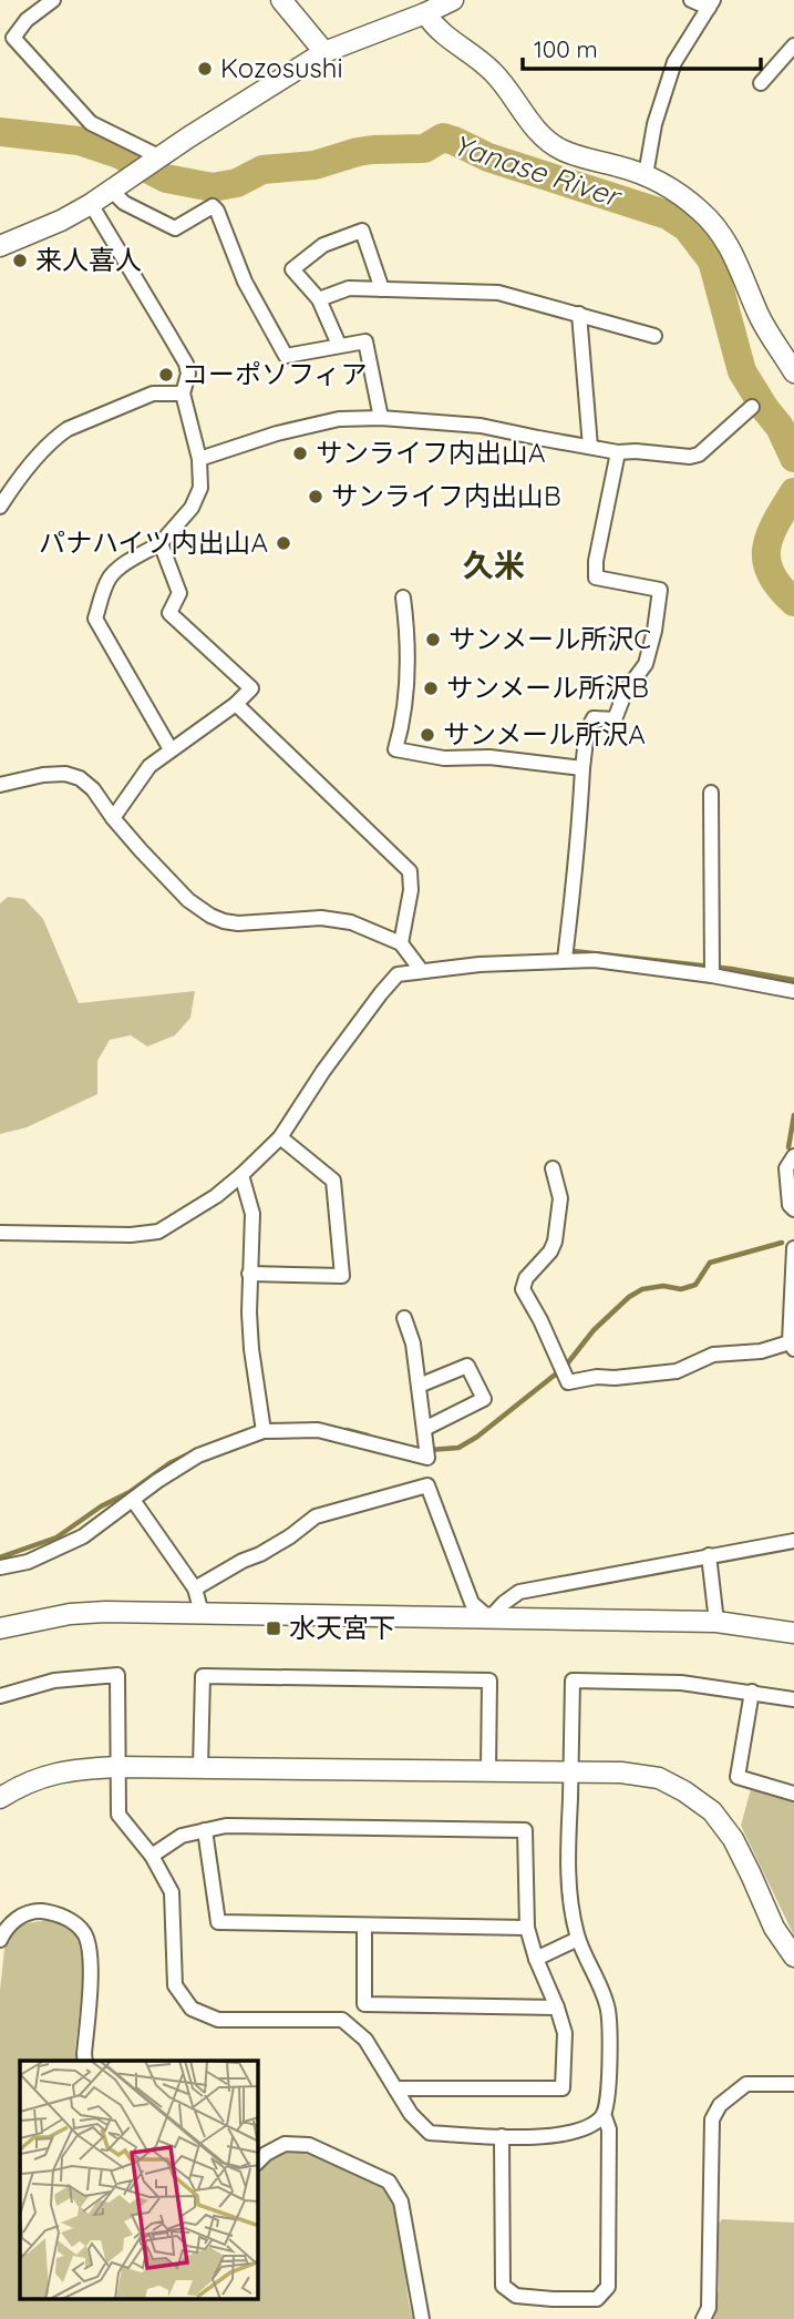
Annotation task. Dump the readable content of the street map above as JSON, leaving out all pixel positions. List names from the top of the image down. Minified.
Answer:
{"districts":["久米"],"water":["Yanase River"],"places":{"other":["Kozosushi","来人喜人","コーポソフィア","サンライフ内出山A","サンライフ内出山B","パナハイツ内出山A","サンメール所沢C","サンメール所沢B","サンメール所沢A"],"transit":["水天宮下"]},"scale_bar":"100 m"}
